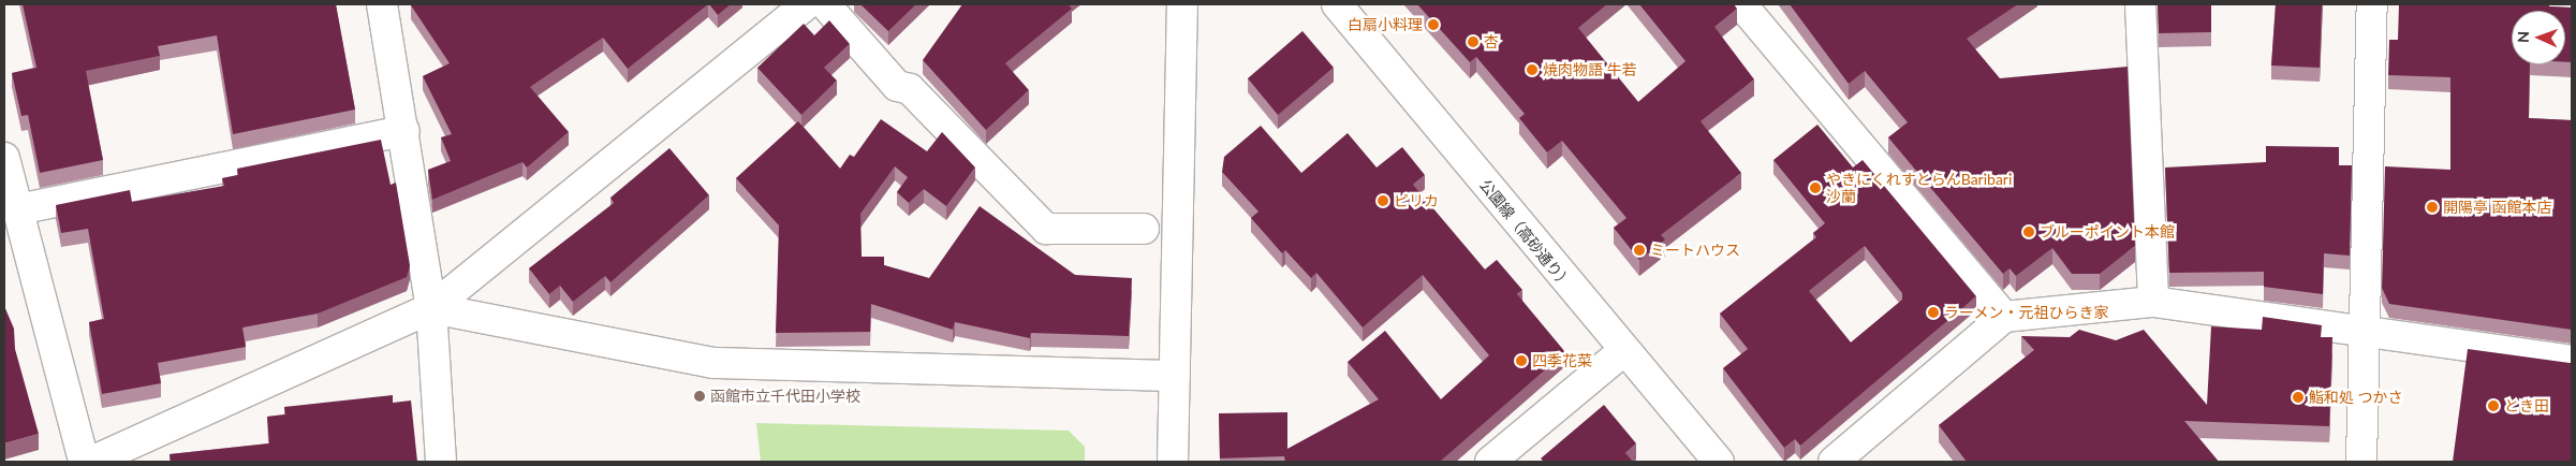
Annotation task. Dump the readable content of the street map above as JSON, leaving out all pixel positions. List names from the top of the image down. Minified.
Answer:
{"streets":{"street":["公園線（高砂通り）"]},"places":["白扇小料理","杏","焼肉物語 牛若","やきにくれすとらんBaribari 沙蘭","ピリカ","開陽亭 函館本店","ブルーポイント本館","ミートハウス","ラーメン・元祖ひらき家","四季花菜","函館市立千代田小学校","鮨和処 つかさ","とき田"],"north":"left"}
